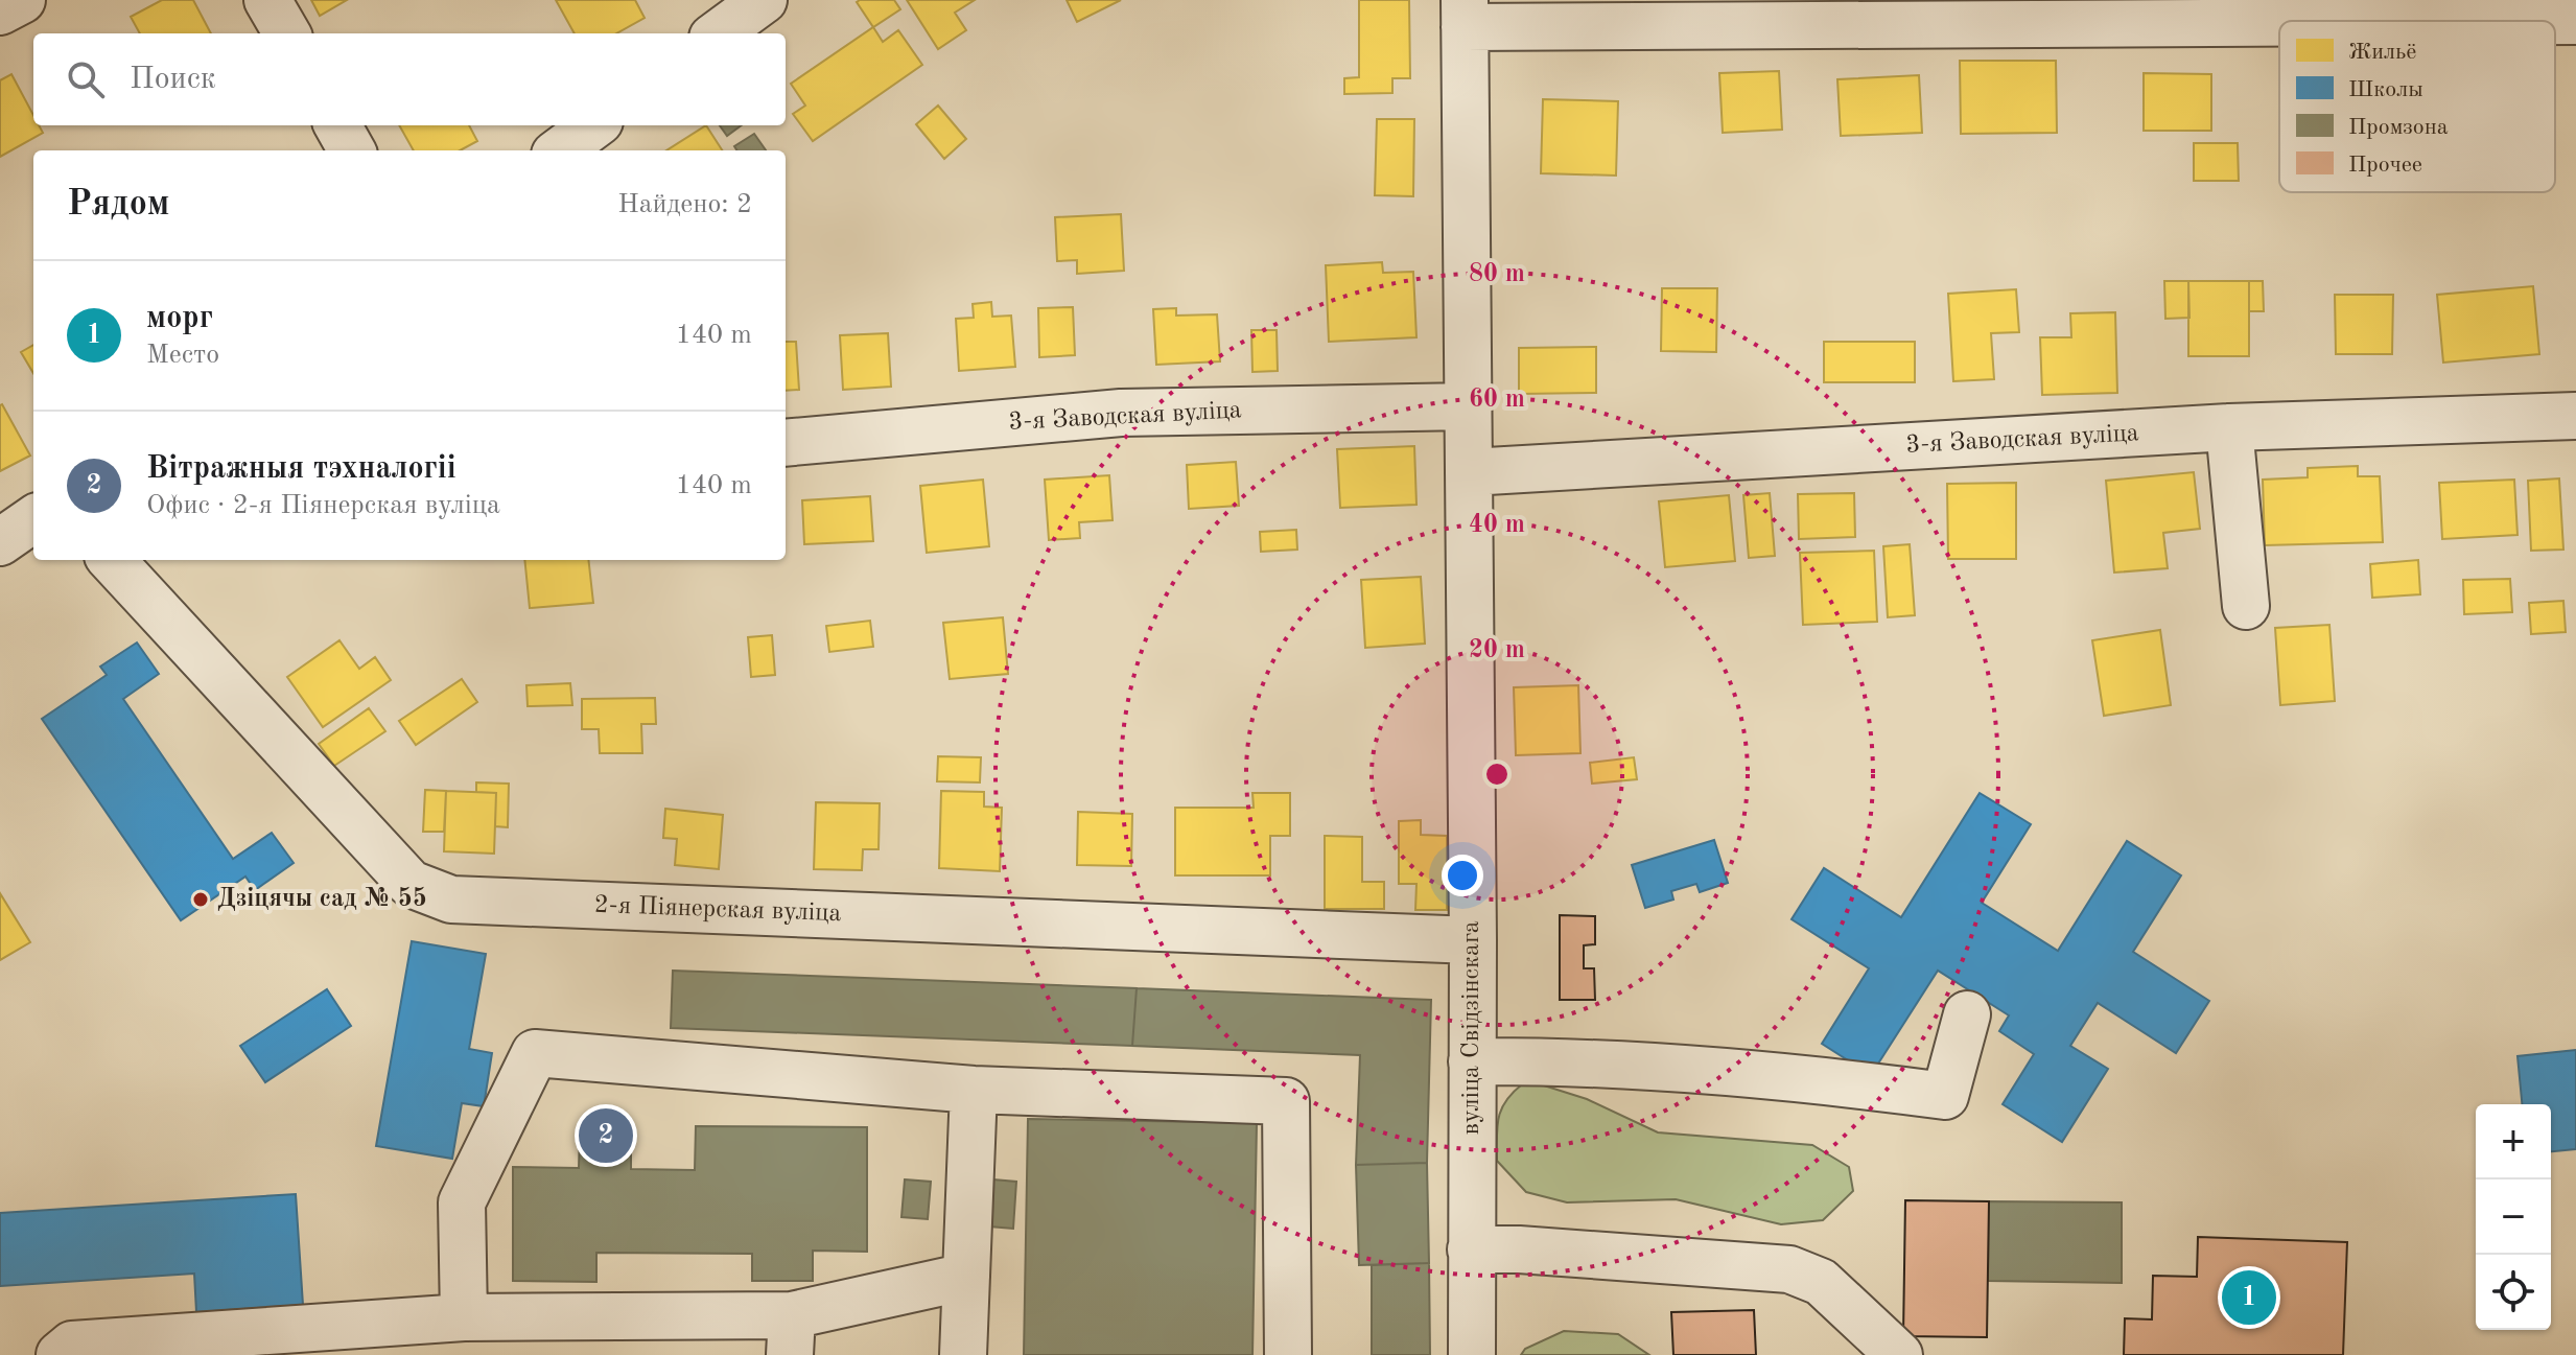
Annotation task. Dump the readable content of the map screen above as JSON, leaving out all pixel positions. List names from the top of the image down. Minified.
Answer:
{"streets":{"street":["3-я Заводская вуліца","2-я Піянерская вуліца","вуліца Свідзінскага"]},"crossings":[["3-я Заводская вуліца","вуліца Свідзінскага"],["2-я Піянерская вуліца","вуліца Свідзінскага"]],"places":["Дзіцячы сад № 55"],"legend":["Жильё","Школы","Промзона","Прочее"],"page":{"search":"Поиск","heading":["Рядом","Найдено: 2"],"list":[{"mark":"1","name":"морг","note":"Место","value":"140 m"},{"mark":"2","name":"Вітражныя тэхналогіі","note":"Офис · 2-я Піянерская вуліца","value":"140 m"}],"map_buttons":["+","−"],"pins":["2","1"]},"rings":["80 m","60 m","40 m","20 m"]}
